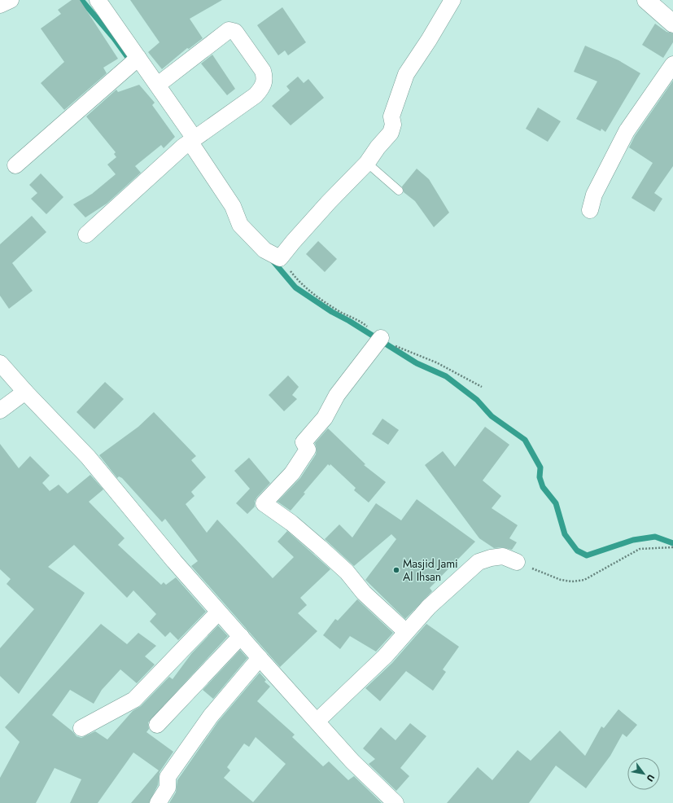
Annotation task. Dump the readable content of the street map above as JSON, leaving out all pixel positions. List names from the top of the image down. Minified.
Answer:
{"places":["Masjid Jami Al Ihsan"],"north":"bottom right"}
